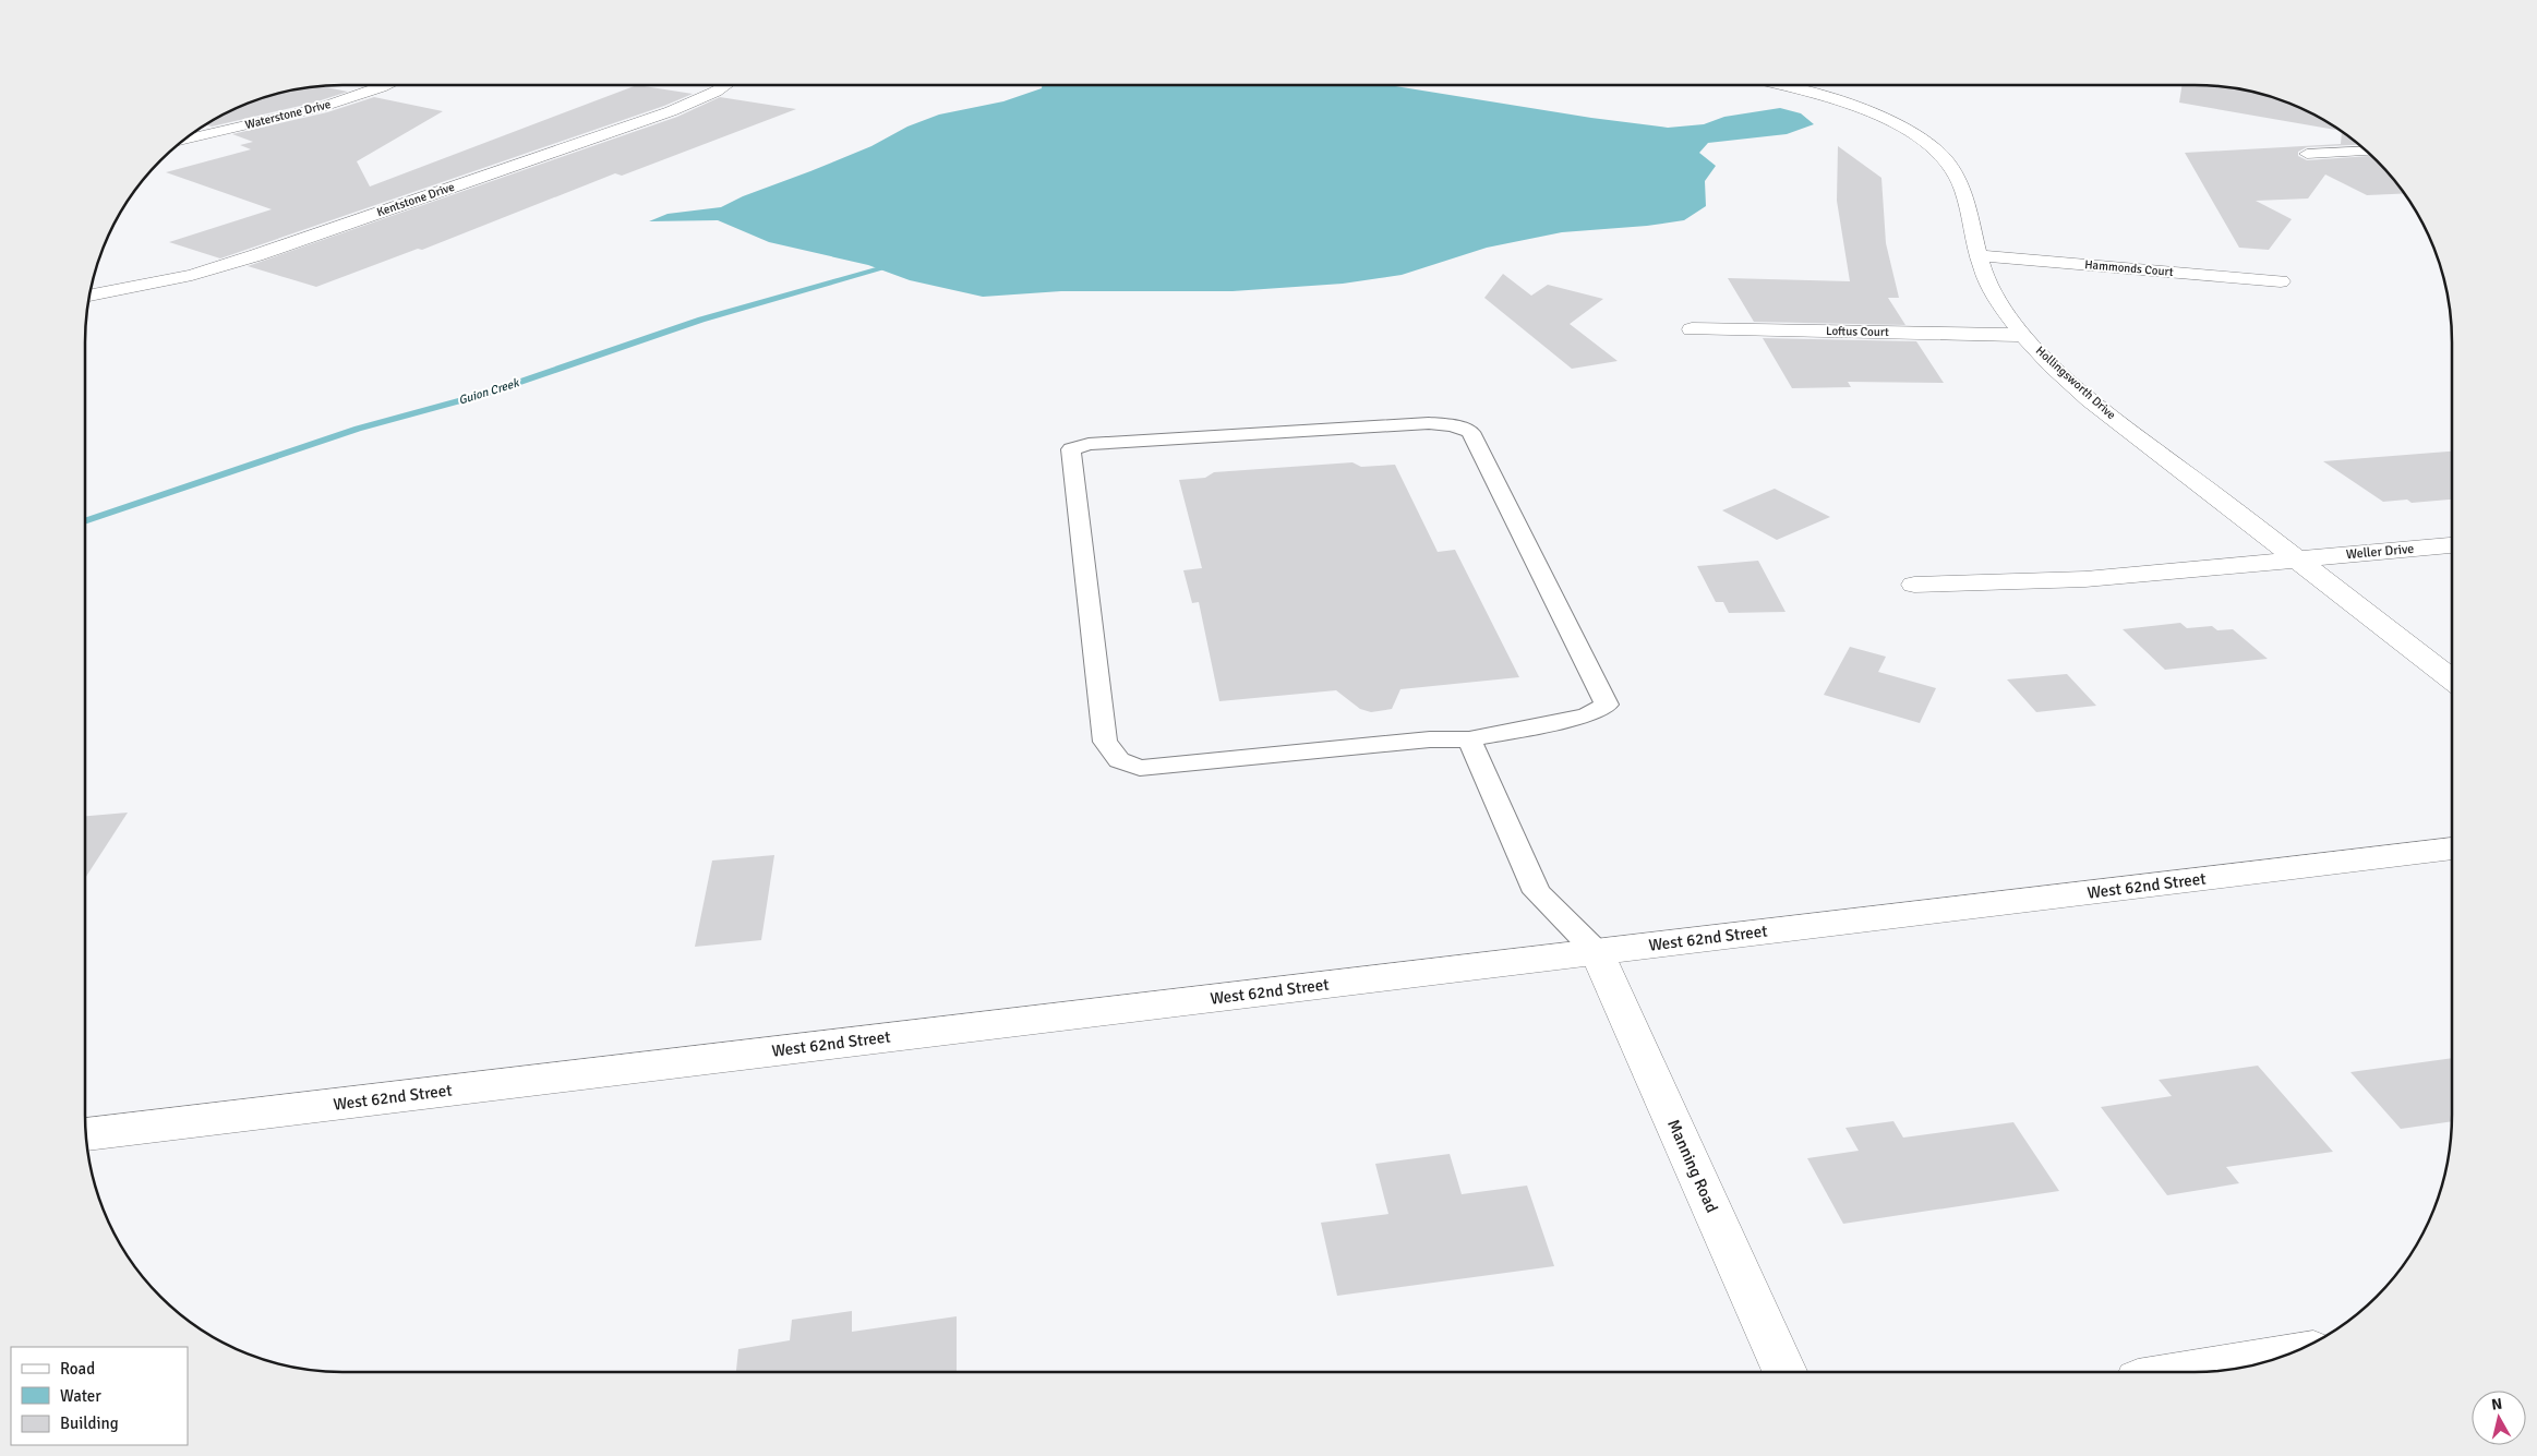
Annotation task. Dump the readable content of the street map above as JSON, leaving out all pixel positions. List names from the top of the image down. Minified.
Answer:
{"streets":{"street":["Waterstone Drive","Kentstone Drive","Hammonds Court","Loftus Court","Hollingsworth Drive","Weller Drive","West 62nd Street","Manning Road"]},"crossings":[["Hammonds Court","Hollingsworth Drive"],["Loftus Court","Hollingsworth Drive"],["Hollingsworth Drive","Weller Drive"],["West 62nd Street","Manning Road"]],"water":["Guion Creek"],"legend":["Road","Water","Building"],"north":"top"}
